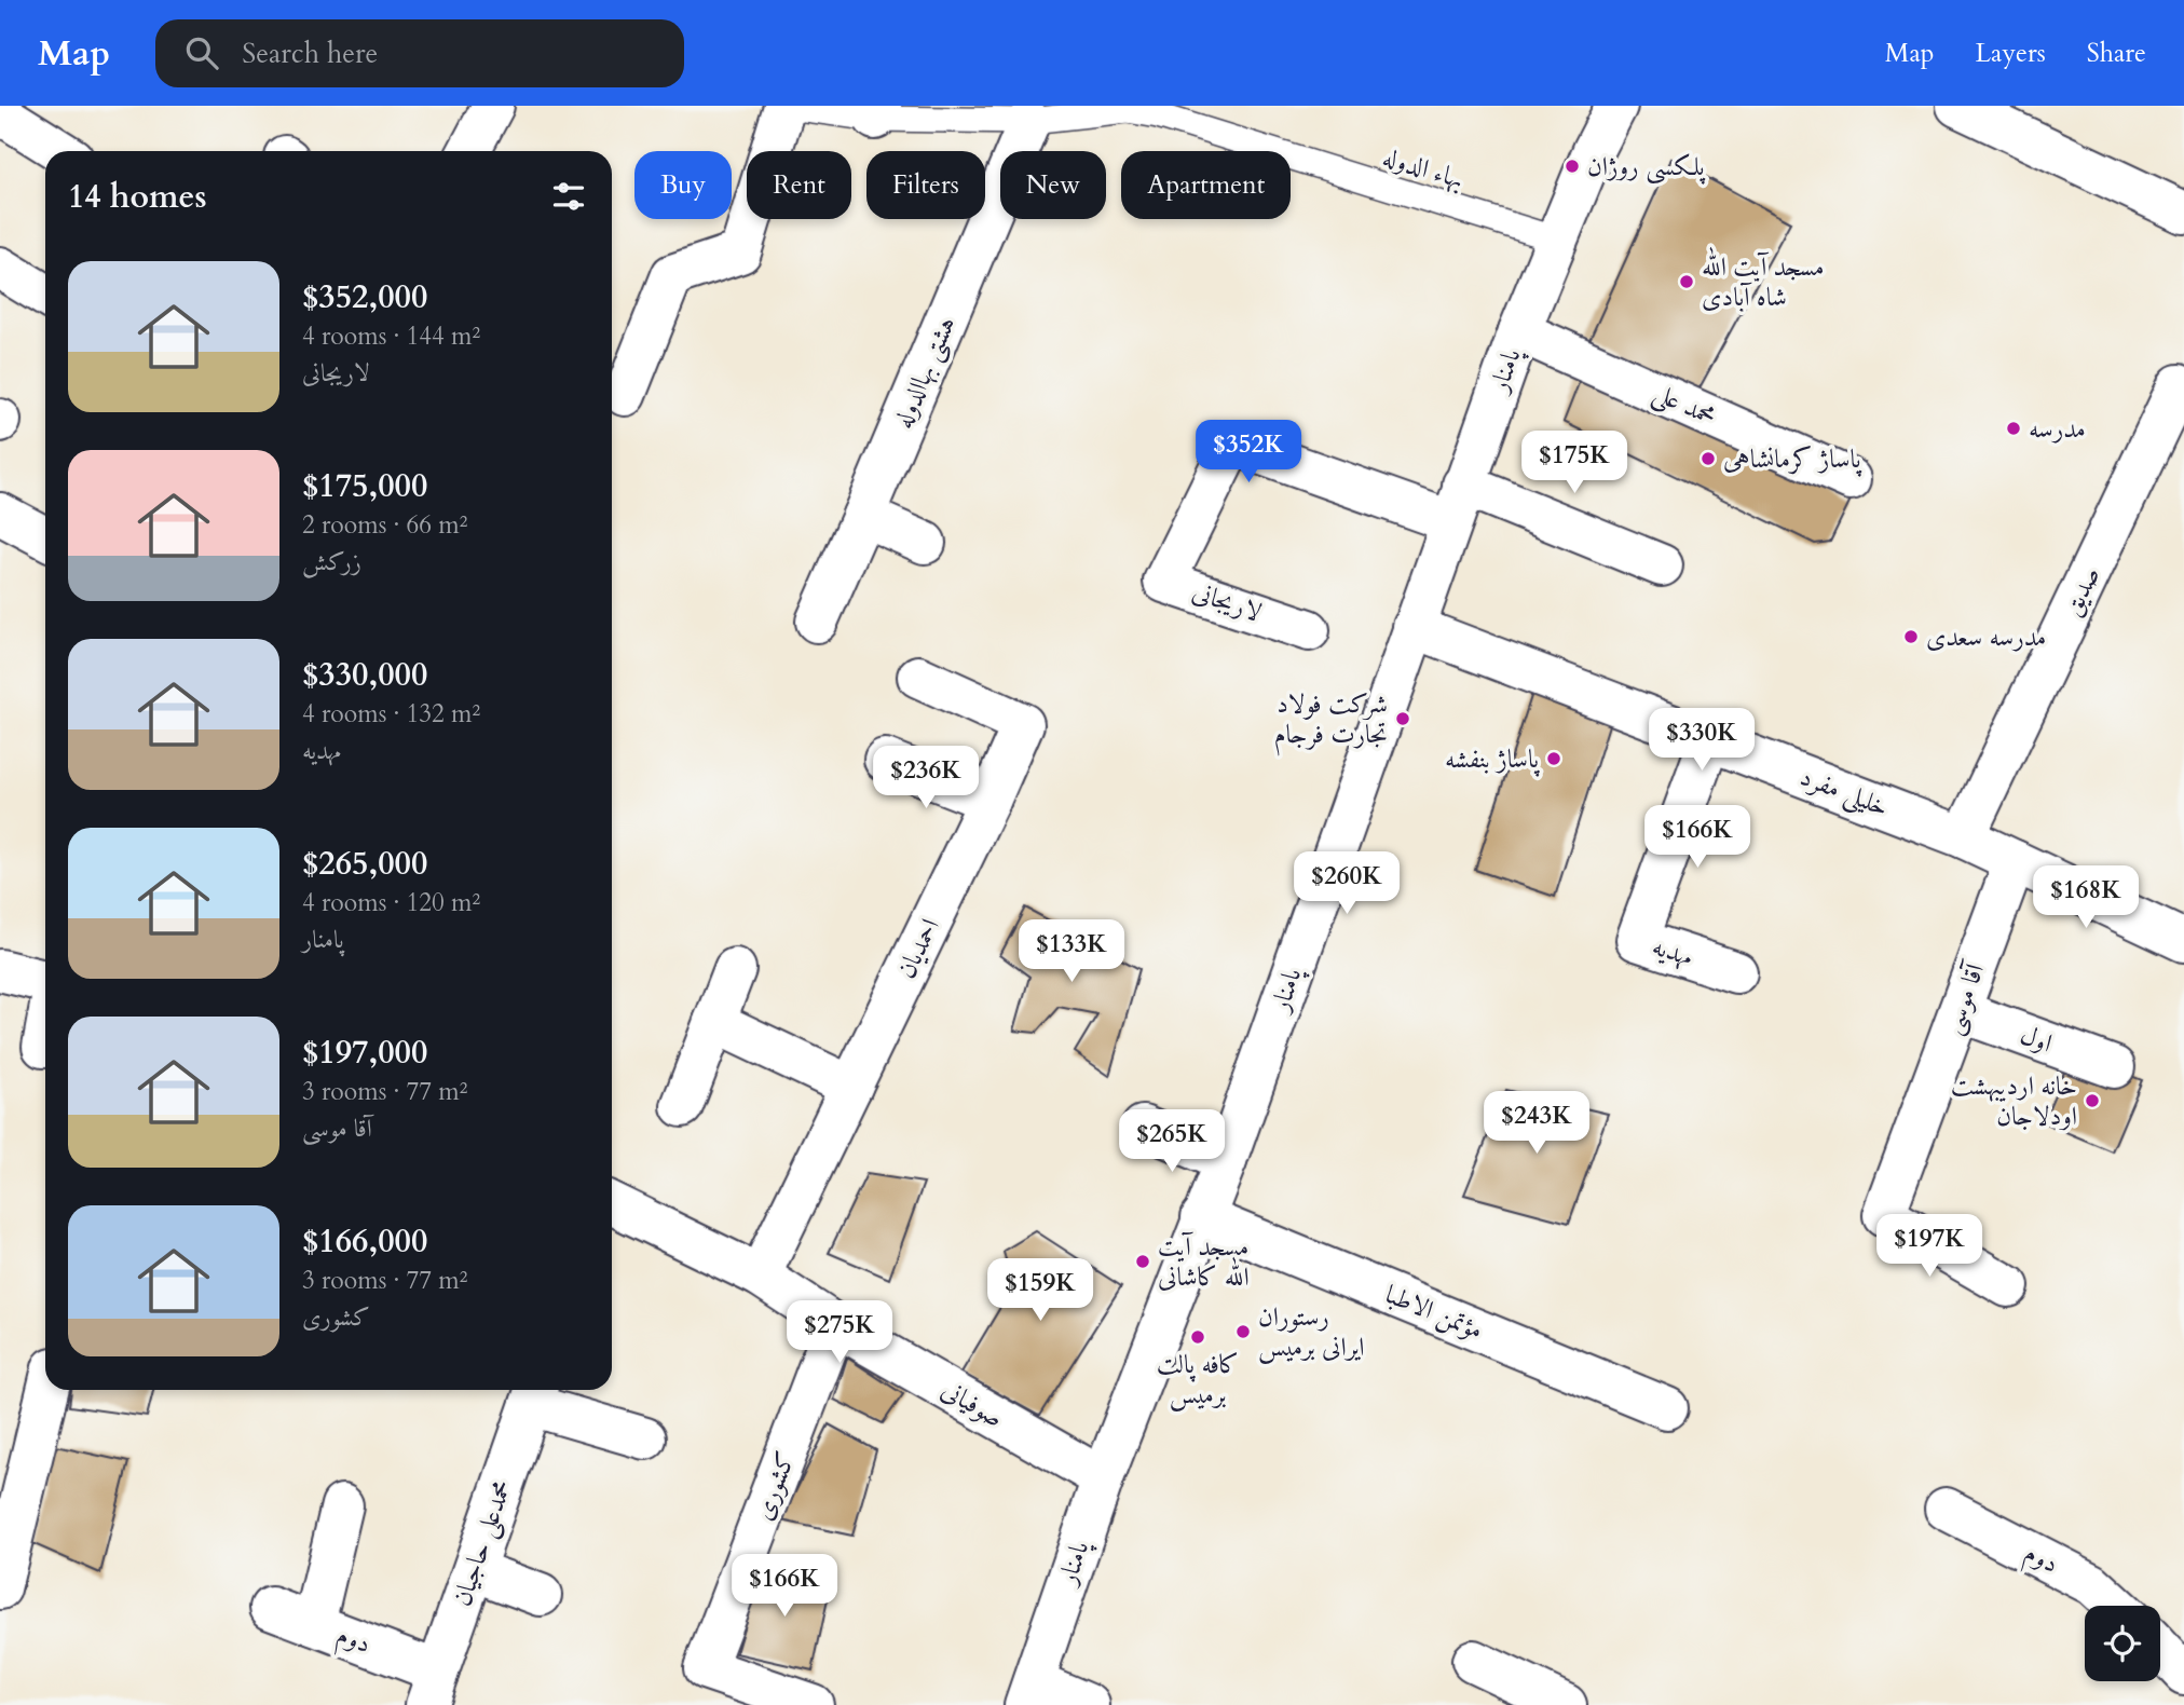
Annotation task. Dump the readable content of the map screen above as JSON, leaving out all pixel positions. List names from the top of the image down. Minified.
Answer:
{"streets":{"street":["پامنار","هشتی بهاالدوله","محمد علی","صدیق","لاریجانی","خلیلی مفرد","احمدیان","مهدیه","آقا موسی","اول","مؤتمن الاطبا","صوفیانی","کشوری","محمدعلی حاجیان","دوم"],"lane":["بهاء الدوله"]},"crossings":[["بهاء الدوله","پامنار"],["بهاء الدوله","هشتی بهاالدوله"],["پامنار","محمد علی"],["پامنار","لاریجانی"],["پامنار","خلیلی مفرد"],["پامنار","مؤتمن الاطبا"],["پامنار","صوفیانی"],["صدیق","خلیلی مفرد"],["خلیلی مفرد","مهدیه"],["خلیلی مفرد","آقا موسی"],["احمدیان","صوفیانی"],["آقا موسی","اول"],["صوفیانی","کشوری"],["محمدعلی حاجیان","دوم"]],"places":["پلکسی روژان","مسجد آیت الله شاه آبادی","مدرسه","پاساژ کرمانشاهی","مدرسه سعدی","شرکت فولاد تجارت فرجام","پاساژ بنفشه","خانه اردیبهشت اودلاجان","مسجد آیت الله کاشانی","رستوران ایرانی برمیس","کافه پالت برمیس"],"page":{"header":"Map","search":"Search here","nav":["Map","Layers","Share"],"chip":["Buy","Rent","Filters","New","Apartment"],"heading":"14 homes","list":[{"name":"$352,000","note":"4 rooms · 144 m² · لاریجانی"},{"name":"$175,000","note":"2 rooms · 66 m² · زرکش"},{"name":"$330,000","note":"4 rooms · 132 m² · مهدیه"},{"name":"$265,000","note":"4 rooms · 120 m² · پامنار"},{"name":"$197,000","note":"3 rooms · 77 m² · آقا موسی"},{"name":"$166,000","note":"3 rooms · 77 m² · کشوری"}],"price":["$352K","$175K","$330K","$236K","$166K","$260K","$168K","$133K","$243K","$265K","$197K","$159K","$275K","$166K"]}}
